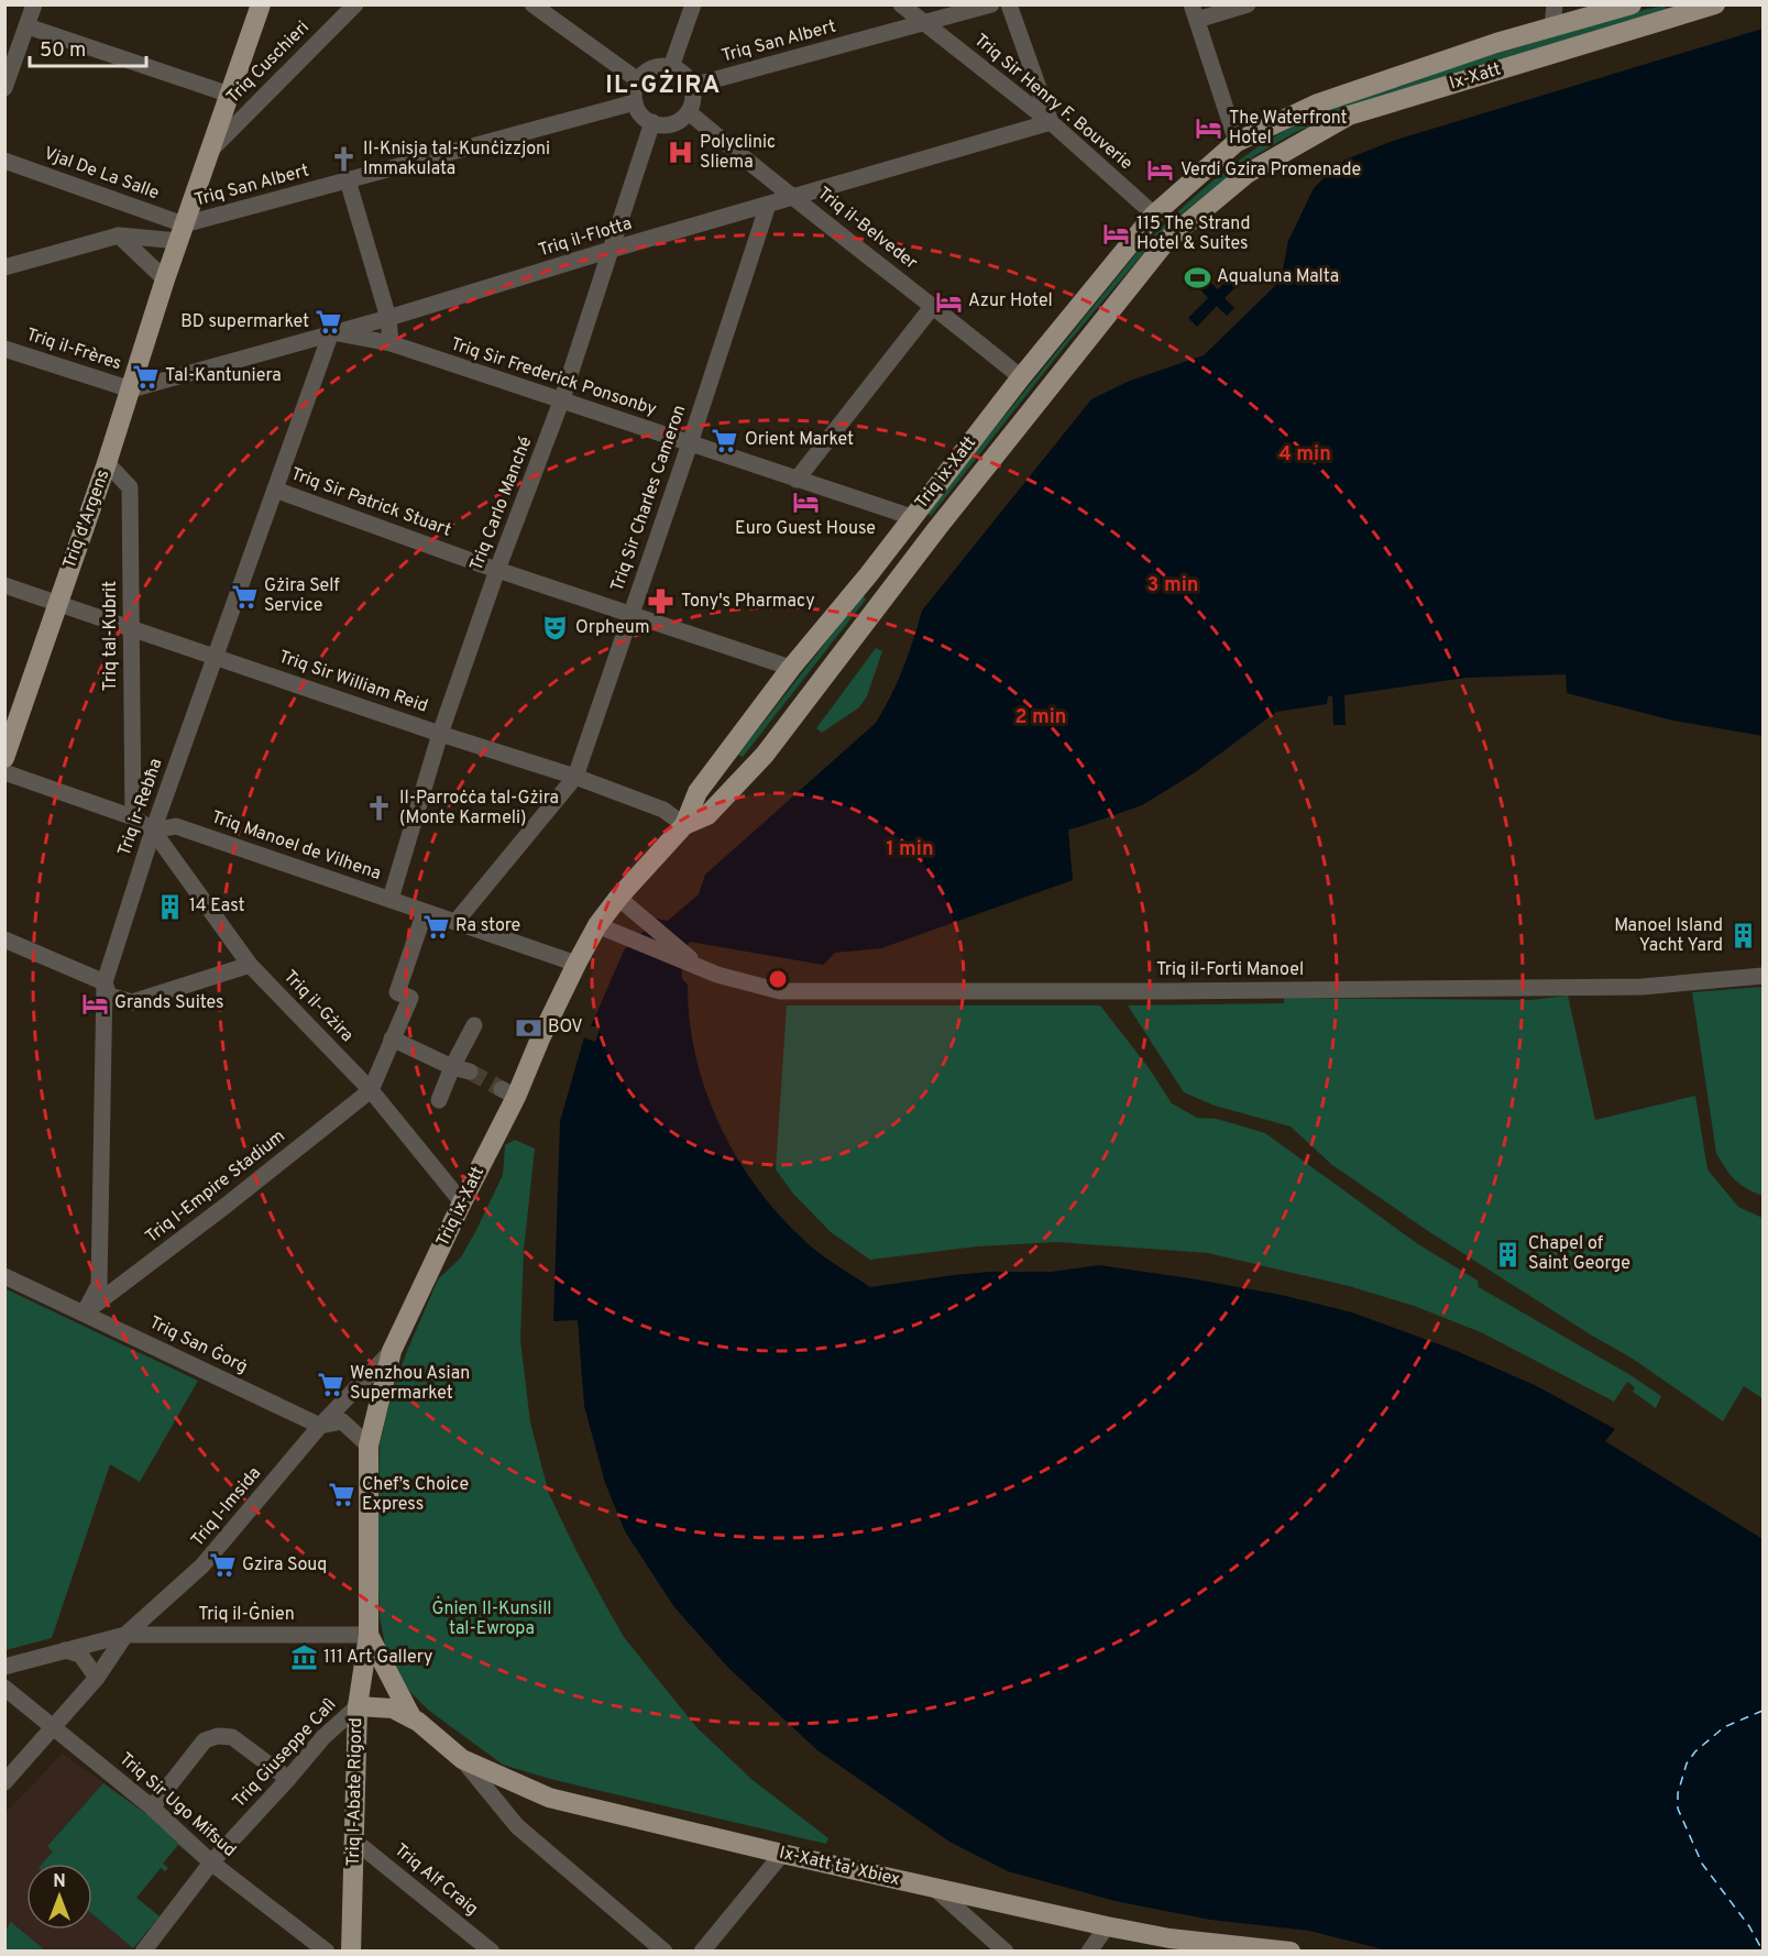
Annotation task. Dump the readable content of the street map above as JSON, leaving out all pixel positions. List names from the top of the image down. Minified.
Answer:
{"streets":{"main road":["Ix-Xatt","Triq ix-Xatt","Triq d'Argens","Triq l-Abate Rigord","Ix-Xatt ta' Xbiex"],"street":["Triq San Albert","Triq Cuschieri","Triq Sir Henry F. Bouverie","Vjal De La Salle","Triq il-Belveder","Triq il-Flotta","Triq il-Frères","Triq Sir Frederick Ponsonby","Triq Sir Charles Cameron","Triq Sir Patrick Stuart","Triq Carlo Manché","Triq tal-Kubrit","Triq Sir William Reid","Triq ir-Rebħa","Triq Manoel de Vilhena","Triq il-Forti Manoel","Triq il-Gżira","Triq l-Empire Stadium","Triq San Ġorġ","Triq l-Imsida","Triq il-Ġnien","Triq Giuseppe Calì","Triq Sir Ugo Mifsud","Triq Alf Craig"]},"crossings":[["Triq San Albert","Triq Sir Henry F. Bouverie"],["Triq San Albert","Vjal De La Salle"],["Triq San Albert","Triq il-Belveder"],["Triq San Albert","Triq Carlo Manché"],["Triq San Albert","Triq d'Argens"],["Triq Cuschieri","Triq d'Argens"],["Ix-Xatt","Triq ix-Xatt"],["Triq Sir Henry F. Bouverie","Triq il-Flotta"],["Triq Sir Henry F. Bouverie","Triq ix-Xatt"],["Vjal De La Salle","Triq d'Argens"],["Triq il-Belveder","Triq il-Flotta"],["Triq il-Belveder","Triq ix-Xatt"],["Triq il-Belveder","Triq Carlo Manché"],["Triq il-Flotta","Triq il-Frères"],["Triq il-Flotta","Triq Sir Frederick Ponsonby"],["Triq il-Flotta","Triq Sir Charles Cameron"],["Triq il-Flotta","Triq Carlo Manché"],["Triq il-Flotta","Triq d'Argens"],["Triq il-Flotta","Triq ir-Rebħa"],["Triq il-Frères","Triq d'Argens"],["Triq Sir Frederick Ponsonby","Triq ix-Xatt"],["Triq Sir Frederick Ponsonby","Triq Sir Charles Cameron"],["Triq Sir Frederick Ponsonby","Triq Carlo Manché"],["Triq Sir Frederick Ponsonby","Triq ir-Rebħa"],["Triq ix-Xatt","Triq Sir Patrick Stuart"],["Triq ix-Xatt","Triq Sir William Reid"],["Triq ix-Xatt","Triq Manoel de Vilhena"],["Triq ix-Xatt","Triq il-Forti Manoel"],["Triq ix-Xatt","Triq il-Gżira"],["Triq ix-Xatt","Triq San Ġorġ"],["Triq ix-Xatt","Triq l-Imsida"],["Triq ix-Xatt","Triq il-Ġnien"],["Triq ix-Xatt","Triq l-Abate Rigord"],["Triq ix-Xatt","Ix-Xatt ta' Xbiex"],["Triq Sir Charles Cameron","Triq Sir Patrick Stuart"],["Triq Sir Charles Cameron","Triq Sir William Reid"],["Triq Sir Charles Cameron","Triq Manoel de Vilhena"],["Triq Sir Patrick Stuart","Triq Carlo Manché"],["Triq Sir Patrick Stuart","Triq ir-Rebħa"],["Triq Carlo Manché","Triq Sir William Reid"],["Triq Carlo Manché","Triq Manoel de Vilhena"],["Triq d'Argens","Triq tal-Kubrit"],["Triq d'Argens","Triq Sir William Reid"],["Triq tal-Kubrit","Triq Sir William Reid"],["Triq Sir William Reid","Triq ir-Rebħa"],["Triq ir-Rebħa","Triq Manoel de Vilhena"],["Triq ir-Rebħa","Triq il-Gżira"],["Triq ir-Rebħa","Triq l-Empire Stadium"],["Triq ir-Rebħa","Triq San Ġorġ"],["Triq Manoel de Vilhena","Triq il-Gżira"],["Triq il-Gżira","Triq l-Empire Stadium"],["Triq l-Empire Stadium","Triq San Ġorġ"],["Triq San Ġorġ","Triq l-Imsida"],["Triq l-Imsida","Triq il-Ġnien"],["Triq il-Ġnien","Triq l-Abate Rigord"],["Triq il-Ġnien","Ix-Xatt ta' Xbiex"],["Triq Giuseppe Calì","Triq l-Abate Rigord"],["Triq Giuseppe Calì","Triq Sir Ugo Mifsud"],["Triq Giuseppe Calì","Ix-Xatt ta' Xbiex"],["Triq l-Abate Rigord","Ix-Xatt ta' Xbiex"],["Triq l-Abate Rigord","Triq Alf Craig"]],"districts":["IL-GŻIRA"],"parks":["Ġnien Il-Kunsill tal-Ewropa"],"places":{"hotel":["The Waterfront Hotel","Verdi Gzira Promenade","115 The Strand Hotel & Suites","Azur Hotel","Euro Guest House","Grands Suites"],"hospital":["Polyclinic Sliema"],"church":["Il-Knisja tal-Kunċizzjoni Immakulata","Il-Parroċċa tal-Gżira (Monte Karmeli)"],"sports":["Aqualuna Malta"],"supermarket":["BD supermarket","Tal-Kantuniera","Orient Market","Gżira Self Service","Ra store","Wenzhou Asian Supermarket","Chef’s Choice Express","Gzira Souq"],"pharmacy":["Tony's Pharmacy"],"theatre":["Orpheum"],"building":["14 East","Manoel Island Yacht Yard","Chapel of Saint George"],"bank":["BOV"],"museum":["111 Art Gallery"]},"scale_bar":"50 m","north":"top","rings":["4 min","3 min","2 min","1 min"]}
